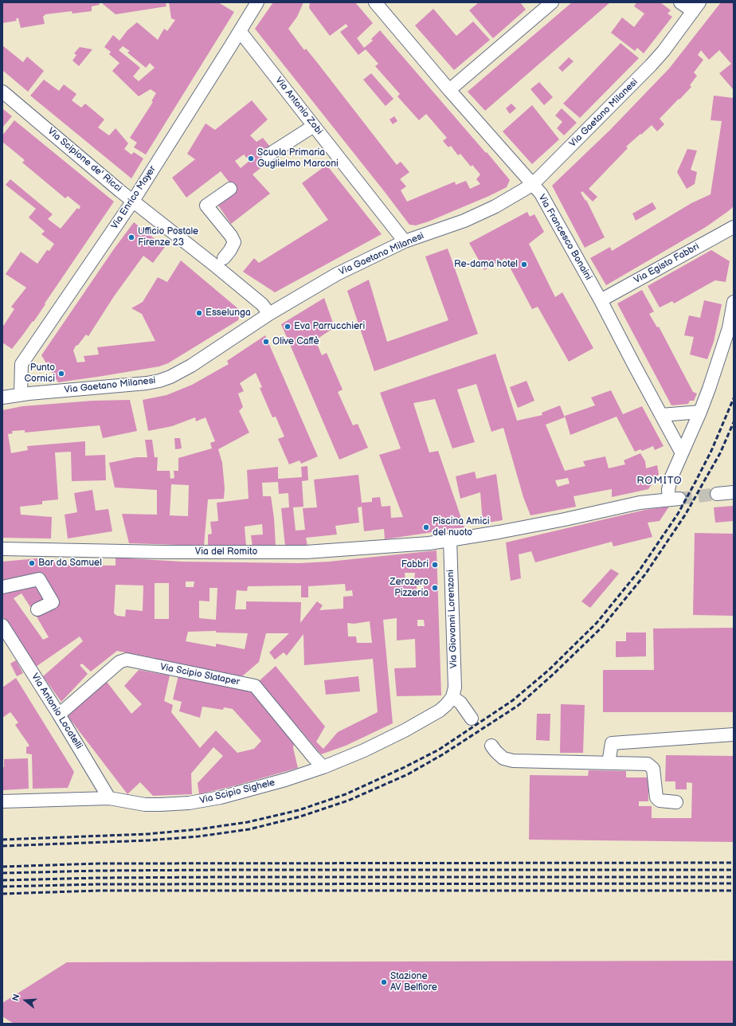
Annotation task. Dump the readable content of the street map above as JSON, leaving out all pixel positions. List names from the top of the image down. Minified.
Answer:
{"streets":{"street":["Via Antonio Zobi","Via Gaetano Milanesi","Via Scipione de' Ricci","Via Enrico Mayer","Via Francesco Bonaini","Via Egisto Fabbri","Via del Romito","Via Giovanni Lorenzoni","Via Scipio Slataper","Via Antonio Locatelli","Via Scipio Sighele"]},"crossings":[["Via Antonio Zobi","Via Gaetano Milanesi"],["Via Antonio Zobi","Via Enrico Mayer"],["Via Gaetano Milanesi","Via Scipione de' Ricci"],["Via Gaetano Milanesi","Via Enrico Mayer"],["Via Gaetano Milanesi","Via Francesco Bonaini"],["Via Scipione de' Ricci","Via Enrico Mayer"],["Via Francesco Bonaini","Via Egisto Fabbri"],["Via Francesco Bonaini","Via del Romito"],["Via del Romito","Via Giovanni Lorenzoni"],["Via Giovanni Lorenzoni","Via Scipio Sighele"],["Via Scipio Slataper","Via Antonio Locatelli"],["Via Scipio Slataper","Via Scipio Sighele"],["Via Antonio Locatelli","Via Scipio Sighele"]],"districts":["ROMITO"],"places":["Scuola Primaria Guglielmo Marconi","Ufficio Postale Firenze 23","Re-dama hotel","Esselunga","Eva Parrucchieri","Olive Caffè","Punto Cornici","Piscina Amici del nuoto","Bar da Samuel","Fabbri","Zerozero Pizzeria","Stazione AV Belfiore"],"north":"left"}
